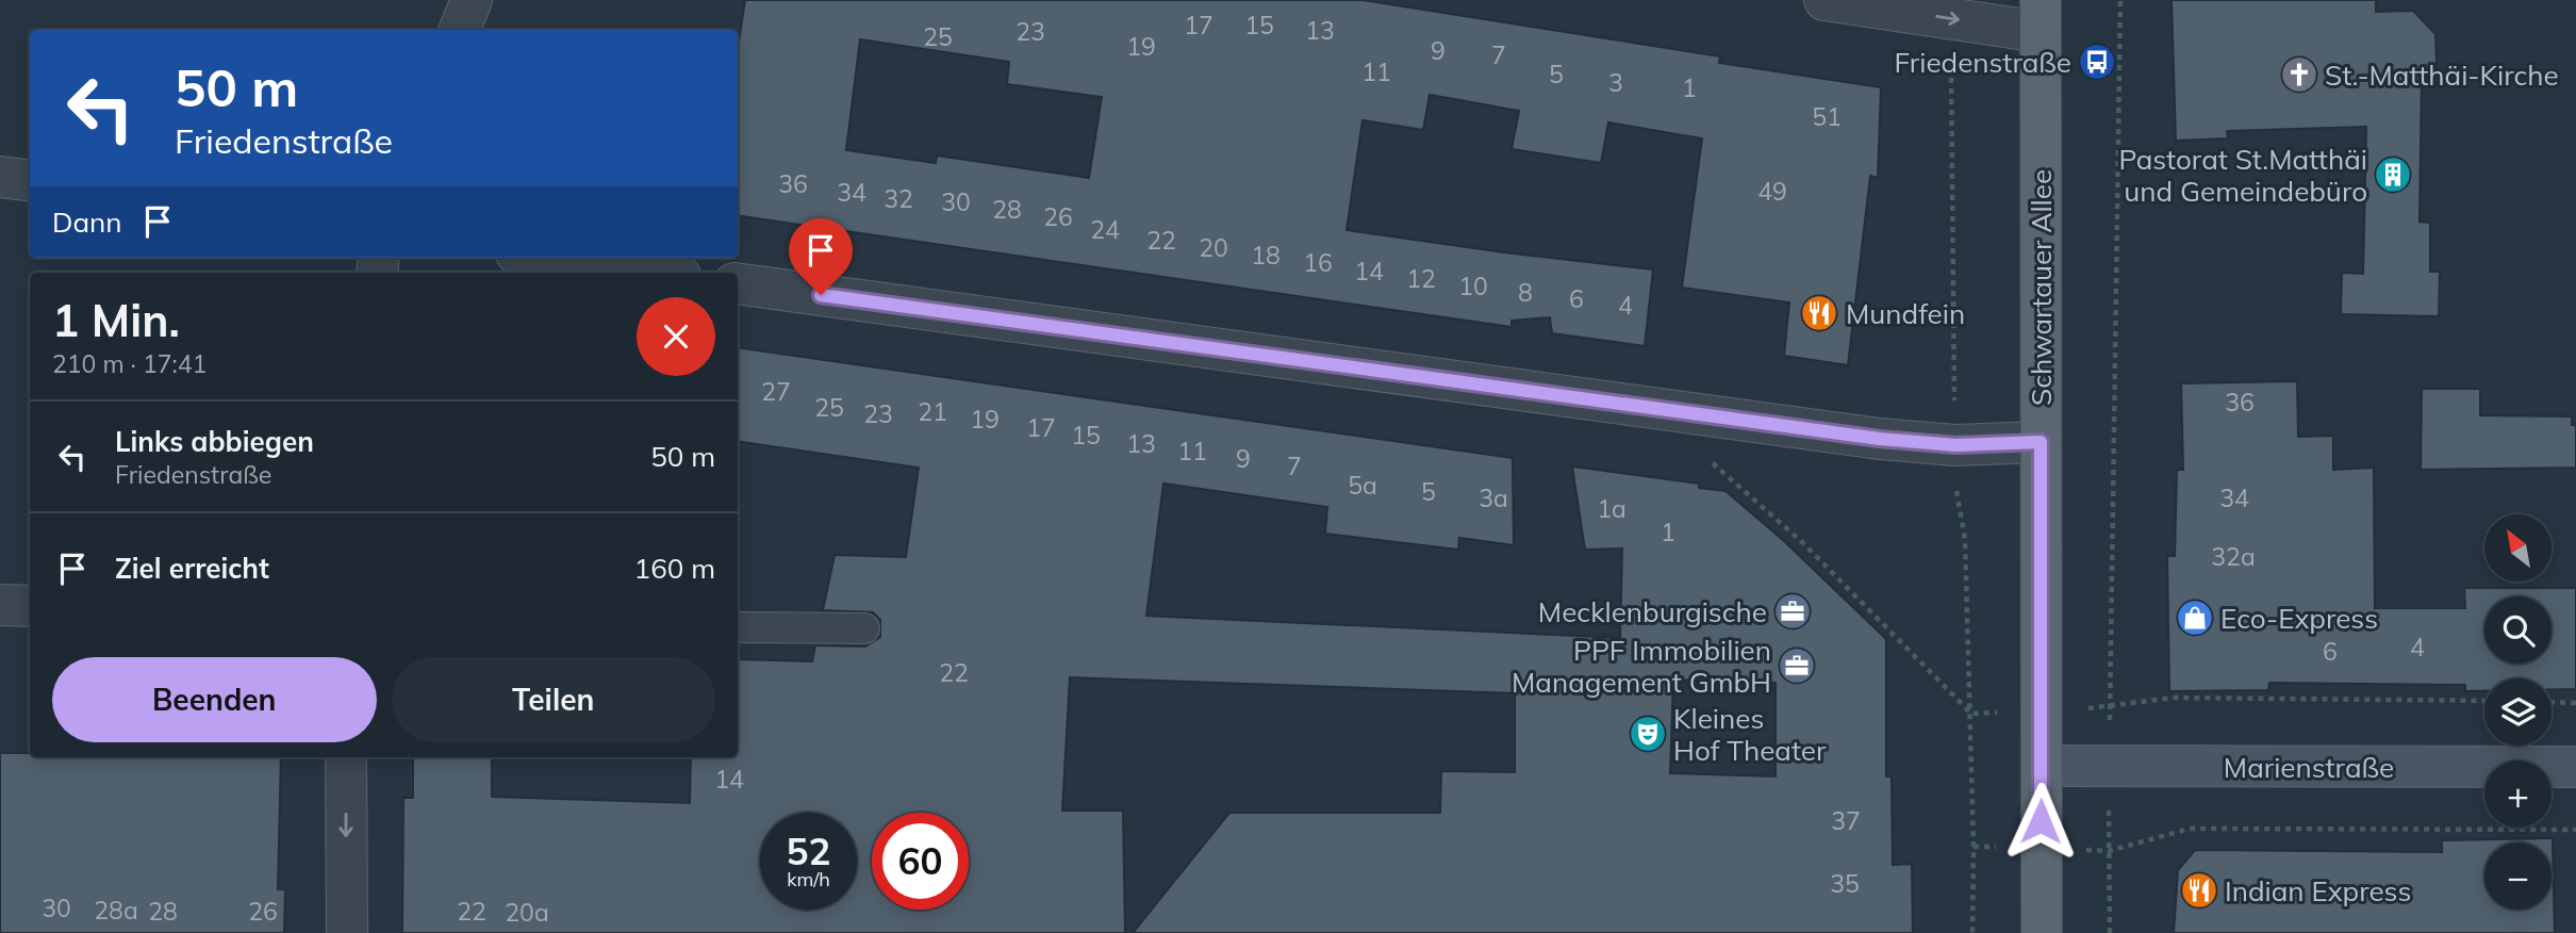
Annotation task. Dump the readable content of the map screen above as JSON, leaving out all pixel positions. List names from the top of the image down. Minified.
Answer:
{"streets":{"main road":["Schwartauer Allee","Marienstraße"]},"crossings":[["Schwartauer Allee","Marienstraße"]],"places":{"bus stop":["Friedenstraße"],"church":["St.-Matthäi-Kirche"],"building":["Pastorat St.Matthäi und Gemeindebüro"],"restaurant":["Mundfein","Indian Express"],"office":["Mecklenburgische","PPF Immobilien Management GmbH"],"shop":["Eco-Express"],"theatre":["Kleines Hof Theater"]},"house_numbers":["17","15","13","23","25","19","9","7","11","5","3","1","51","36","49","34","32","30","28","26","24","22","20","18","16","14","12","10","8","6","4","27","36","25","21","23","19","17","15","13","11","9","7","5a","5","3a","34","1a","1","32a","4","6","22","14","37","35","30","28a","28","26","22","20a"],"north":"top left","page":{"turn":["50 m","Friedenstraße"],"then":"Dann","heading":["1 Min.","210 m · 17:41"],"list":[{"name":"Links abbiegen","note":"Friedenstraße","value":"50 m"},{"name":"Ziel erreicht","value":"160 m"}],"map_buttons":["+","−"],"buttons":["Beenden","Teilen"],"speed":"52 km/h","limit":"60"}}
